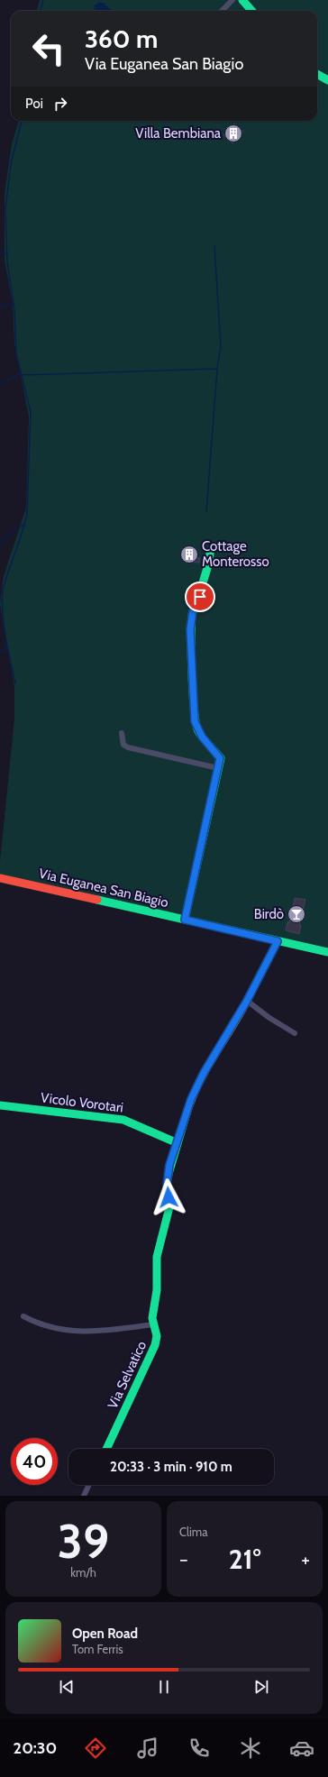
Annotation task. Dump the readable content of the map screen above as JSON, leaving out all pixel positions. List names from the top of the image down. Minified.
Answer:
{"streets":{"street":["Via Euganea San Biagio","Vicolo Vorotari","Via Selvatico"]},"crossings":[["Via Euganea San Biagio","Via Selvatico"],["Vicolo Vorotari","Via Selvatico"]],"places":{"building":["Villa Bembiana","Cottage Monterosso"],"bar":["Birdò"]},"page":{"turn":["360 m","Via Euganea San Biagio"],"then":"Poi","limit":"40","trip":"20:33 · 3 min · 910 m","tile":[["39","km/h"],"Clima"],"heat":["−","21°","+"],"song":["Open Road","Tom Ferris"],"tabs":"20:30"}}
